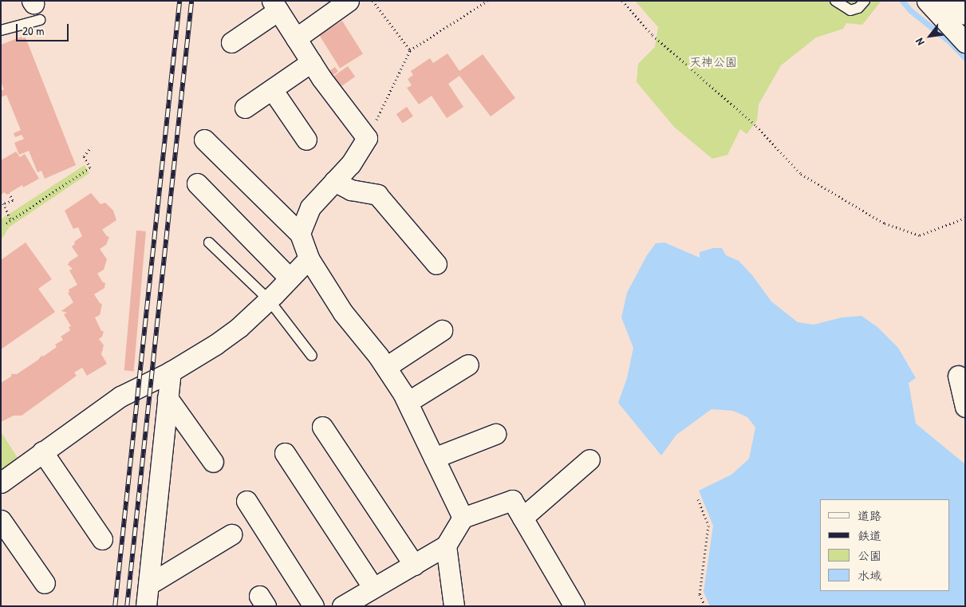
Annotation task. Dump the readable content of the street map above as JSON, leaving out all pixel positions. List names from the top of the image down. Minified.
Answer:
{"parks":["天神公園"],"legend":["道路","鉄道","公園","水域"],"scale_bar":"20 m","north":"bottom left"}
